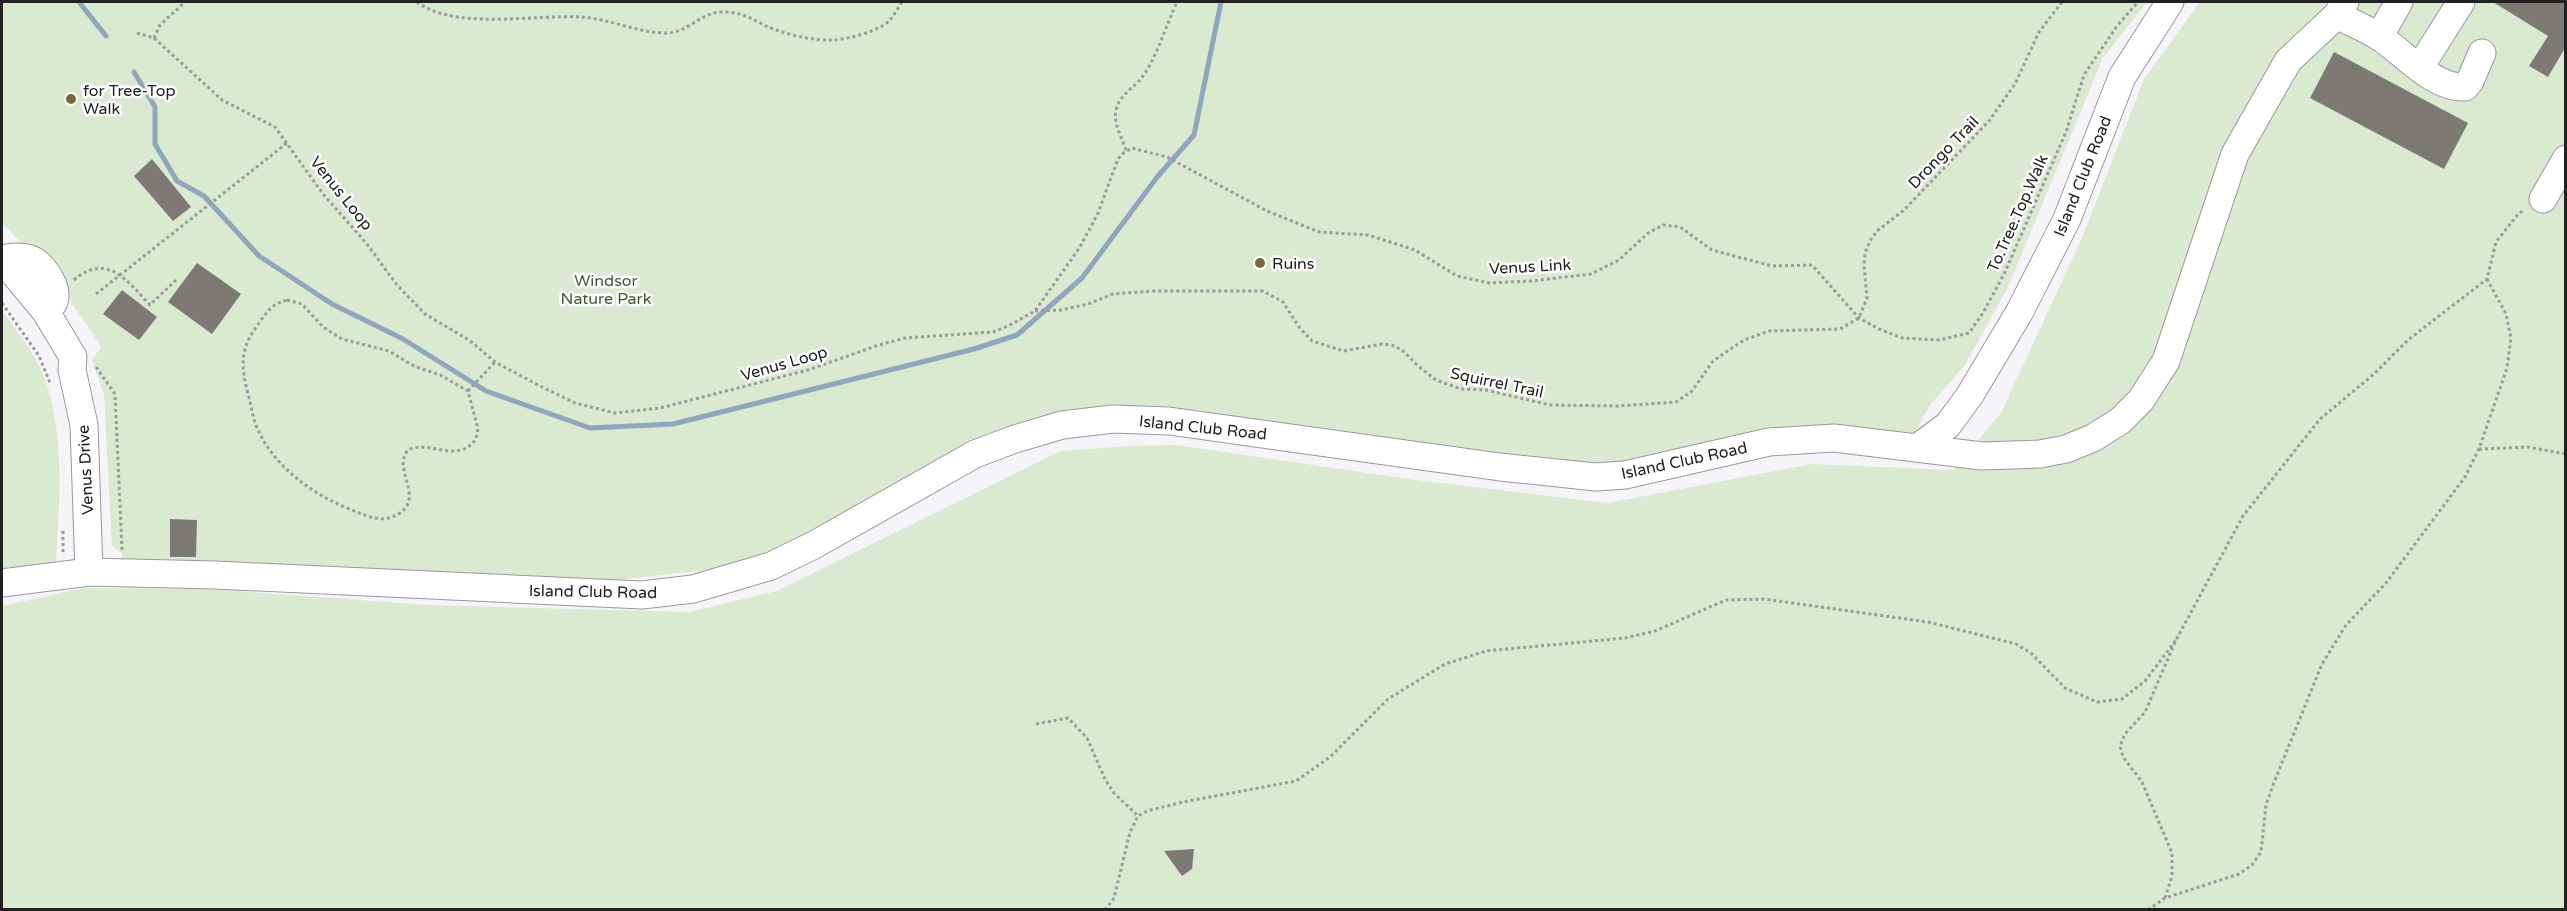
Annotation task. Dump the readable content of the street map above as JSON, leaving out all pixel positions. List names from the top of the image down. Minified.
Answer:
{"streets":{"street":["Island Club Road","Venus Drive"],"path":["Drongo Trail","Venus Loop","To.Tree.Top.Walk","Venus Link","Squirrel Trail"]},"crossings":[["Drongo Trail","To.Tree.Top.Walk"],["Drongo Trail","Venus Link"],["Drongo Trail","Squirrel Trail"],["Island Club Road","Venus Drive"],["Venus Loop","Venus Link"],["Venus Loop","Squirrel Trail"],["To.Tree.Top.Walk","Venus Link"],["To.Tree.Top.Walk","Squirrel Trail"],["Venus Link","Squirrel Trail"]],"parks":["Windsor Nature Park"],"places":["for Tree-Top Walk","Ruins"]}
